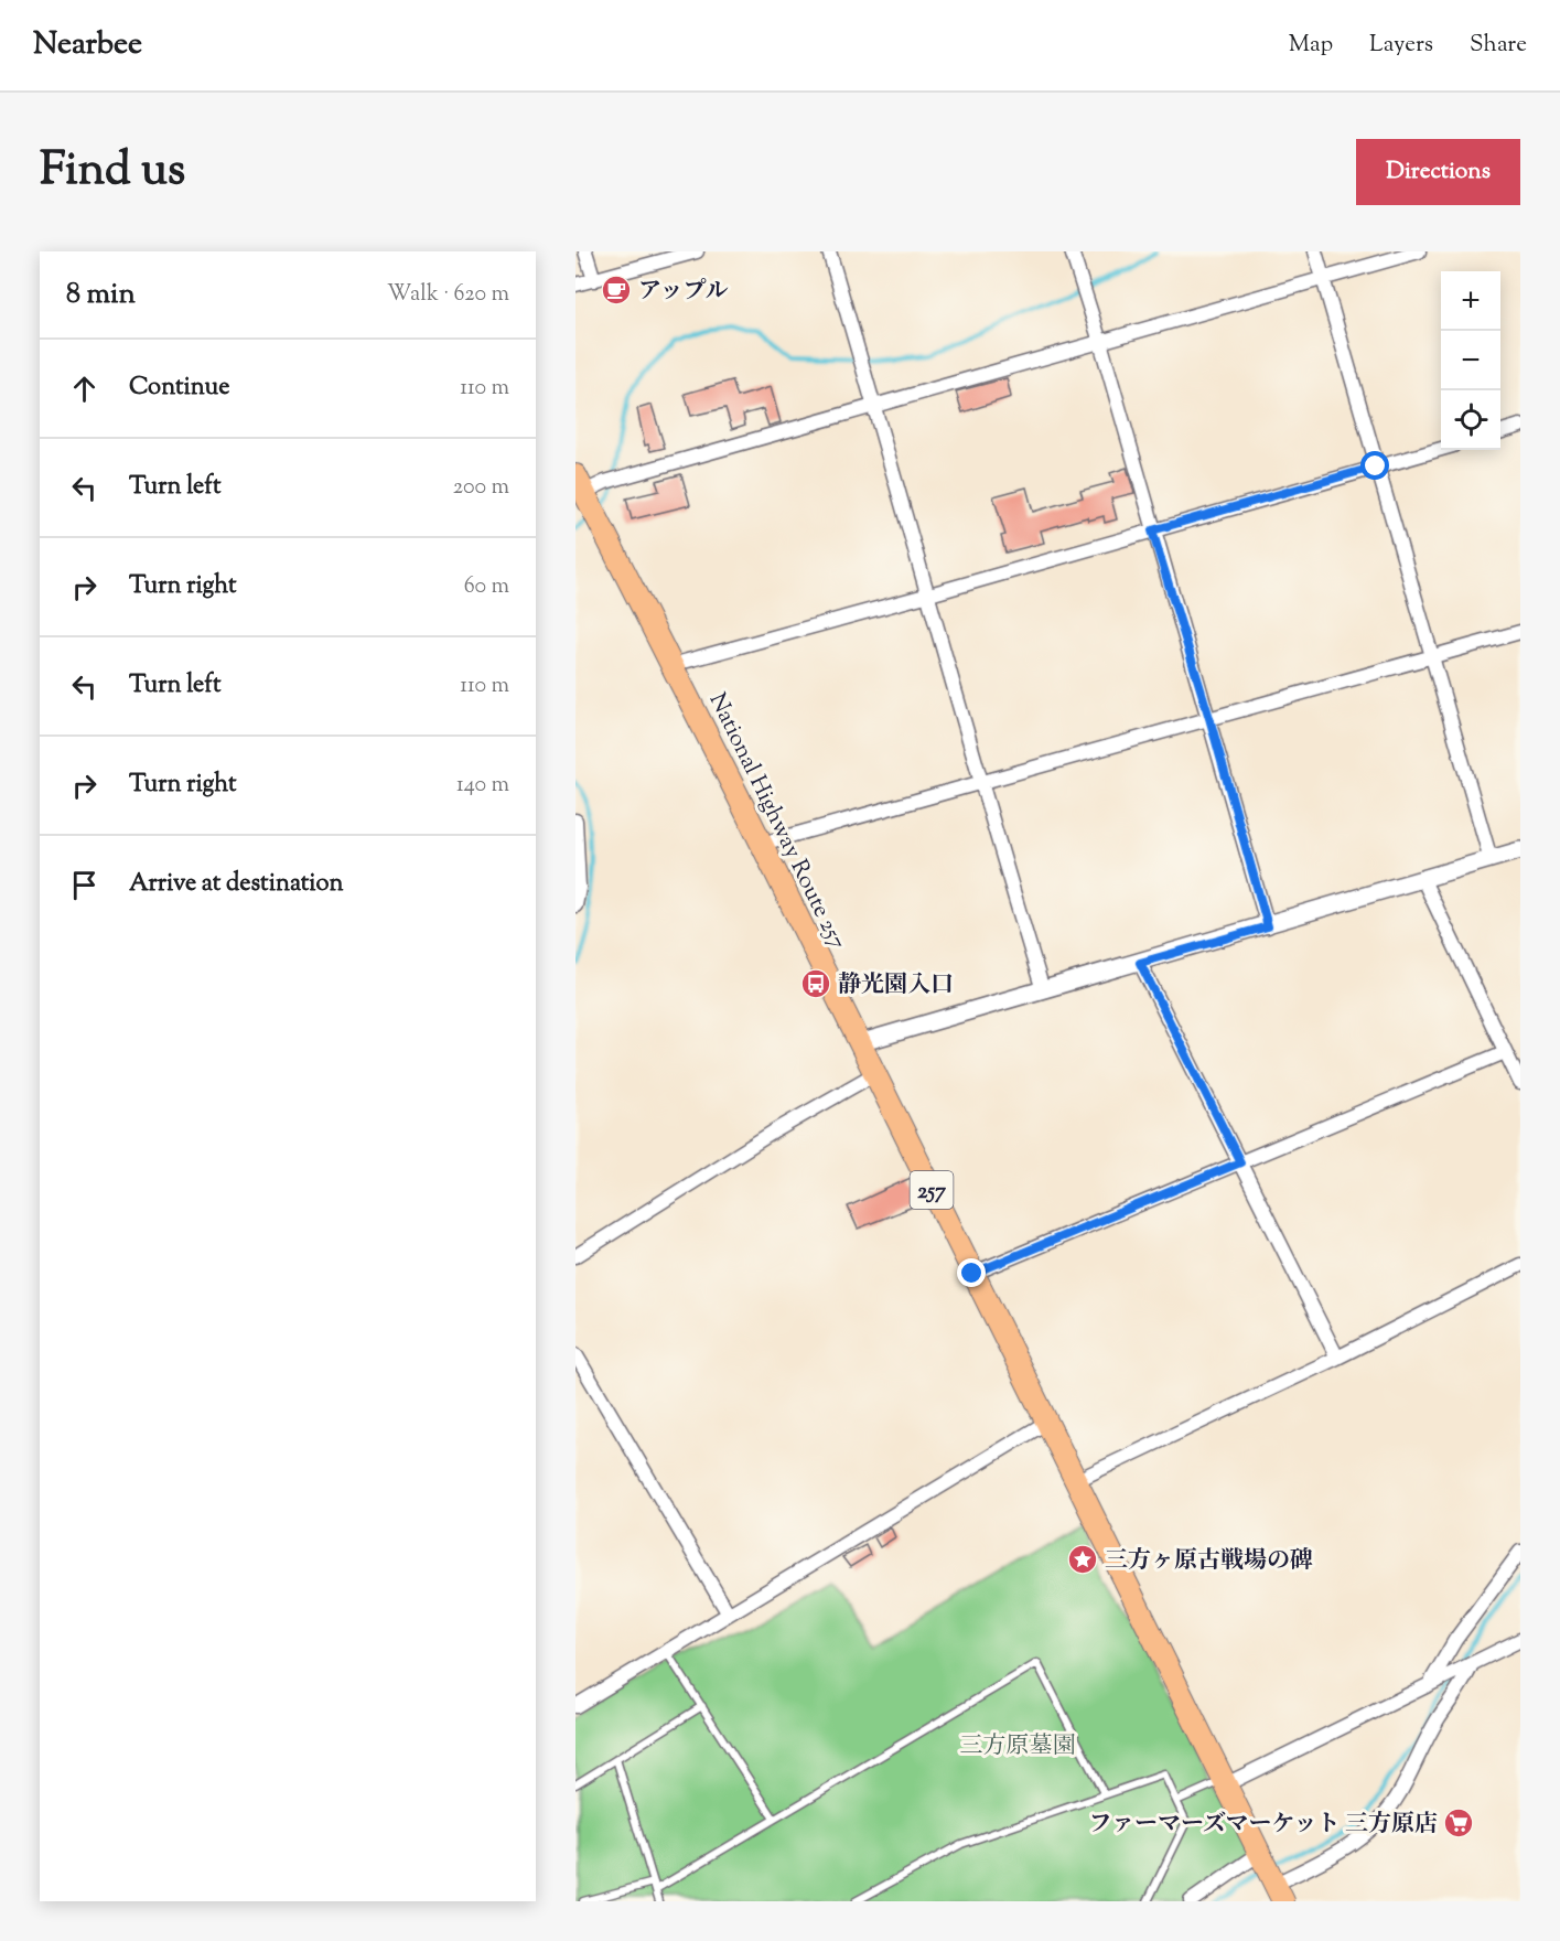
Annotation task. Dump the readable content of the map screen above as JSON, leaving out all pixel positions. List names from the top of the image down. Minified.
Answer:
{"streets":{"highway":["National Highway Route 257","257"]},"parks":["三方原墓園"],"places":{"cafe":["アップル"],"bus stop":["静光園入口"],"place":["三方ヶ原古戦場の碑"],"supermarket":["ファーマーズマーケット 三方原店"]},"page":{"header":"Nearbee","nav":["Map","Layers","Share"],"title":"Find us","buttons":"Directions","heading":["8 min","Walk · 620 m"],"map_buttons":["+","−"],"list":[["Continue","110 m"],["Turn left","200 m"],["Turn right","60 m"],["Turn left","110 m"],["Turn right","140 m"],"Arrive at destination"]}}
